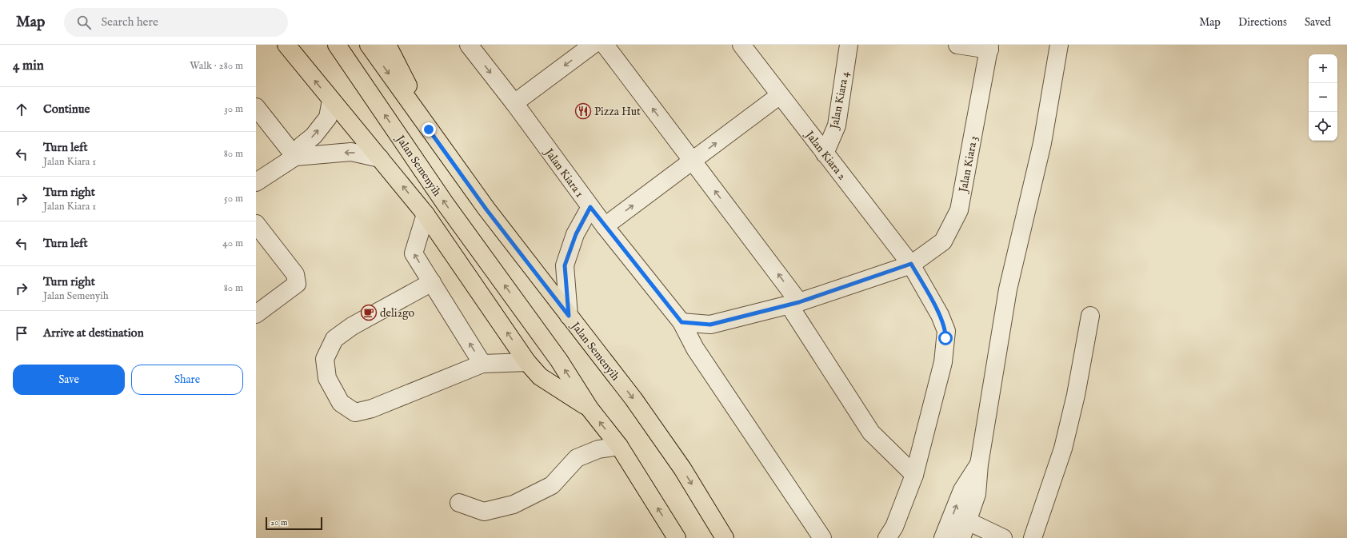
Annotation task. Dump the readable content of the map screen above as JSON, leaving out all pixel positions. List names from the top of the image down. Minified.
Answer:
{"streets":{"main road":["Jalan Semenyih"],"street":["Jalan Kiara 4","Jalan Kiara 2","Jalan Kiara 3","Jalan Kiara 1"]},"crossings":[["Jalan Kiara 4","Jalan Kiara 2"],["Jalan Kiara 2","Jalan Kiara 3"]],"places":{"restaurant":["Pizza Hut"],"cafe":["deli2go"]},"scale_bar":"20 m","page":{"header":"Map","search":"Search here","nav":["Map","Directions","Saved"],"heading":["4 min","Walk · 280 m"],"map_buttons":["+","−"],"list":[["Continue","30 m"],["Turn left","Jalan Kiara 1","80 m"],["Turn right","Jalan Kiara 1","50 m"],["Turn left","40 m"],["Turn right","Jalan Semenyih","80 m"],"Arrive at destination"],"buttons":["Save","Share"],"scale":"20 m"}}
